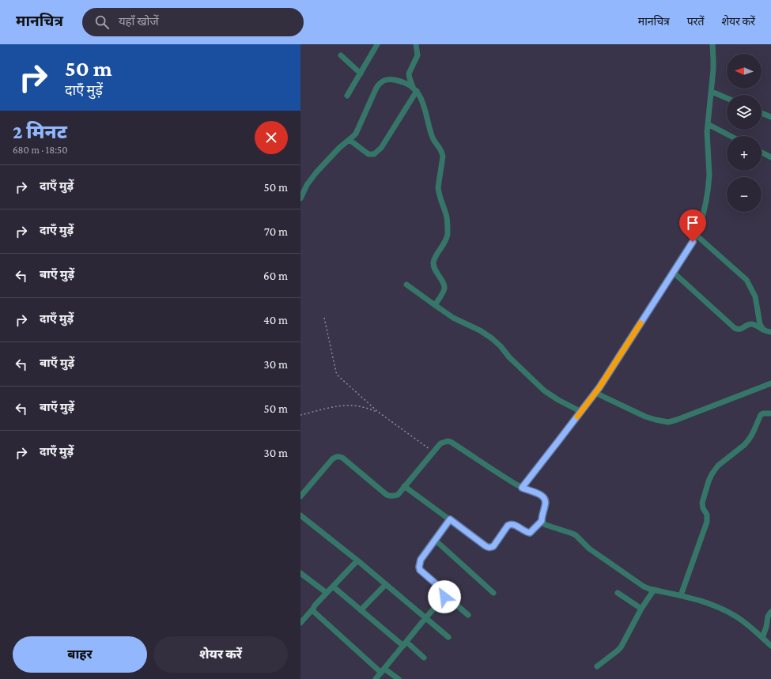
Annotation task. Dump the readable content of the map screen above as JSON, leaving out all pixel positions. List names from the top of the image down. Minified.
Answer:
{"north":"left","page":{"header":"मानचित्र","search":"यहाँ खोजें","nav":["मानचित्र","परतें","शेयर करें"],"turn":["50 m","दाएँ मुड़ें"],"map_buttons":["+","−"],"heading":["2 मिनट","680 m · 18:50"],"list":[{"name":"दाएँ मुड़ें","value":"50 m"},{"name":"दाएँ मुड़ें","value":"70 m"},{"name":"बाएँ मुड़ें","value":"60 m"},{"name":"दाएँ मुड़ें","value":"40 m"},{"name":"बाएँ मुड़ें","value":"30 m"},{"name":"बाएँ मुड़ें","value":"50 m"},{"name":"दाएँ मुड़ें","value":"30 m"}],"buttons":["बाहर","शेयर करें"]}}
